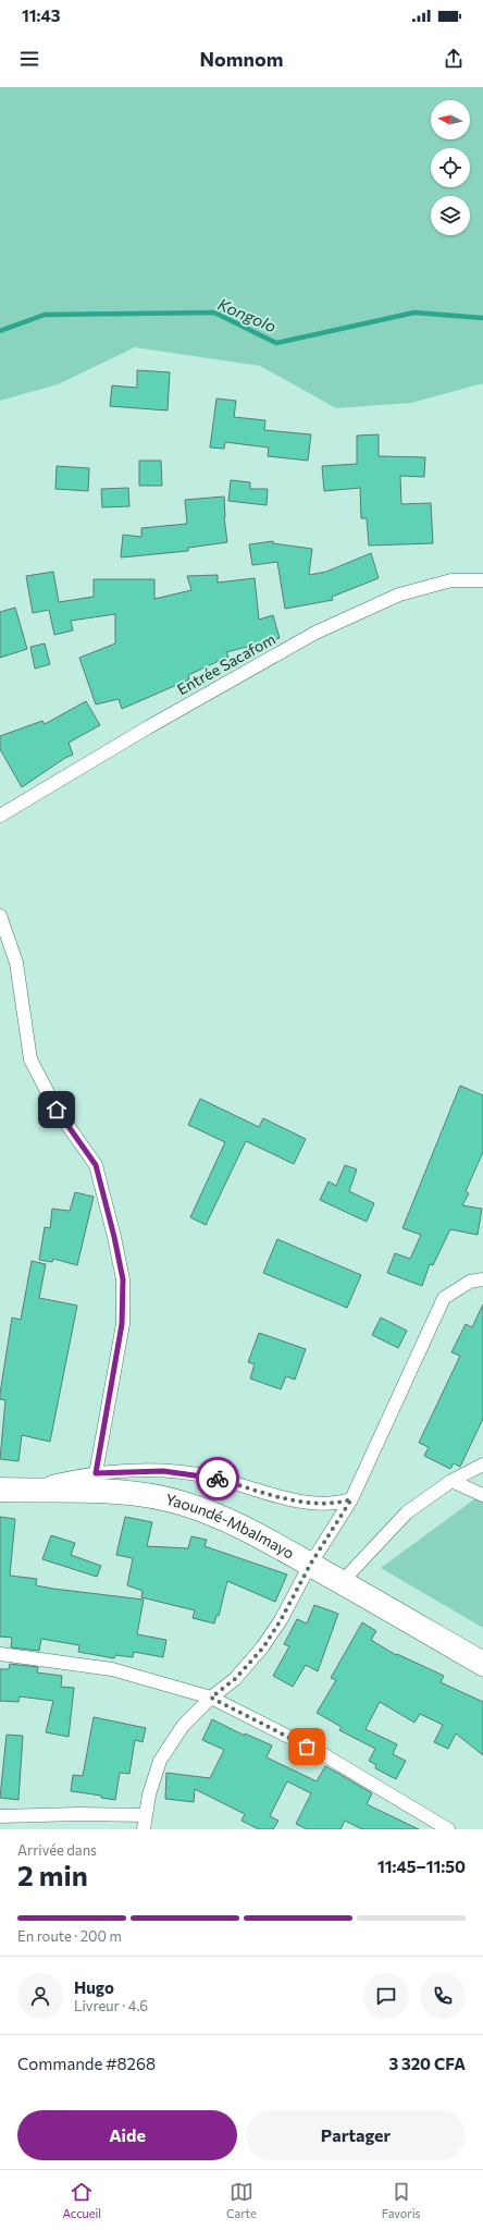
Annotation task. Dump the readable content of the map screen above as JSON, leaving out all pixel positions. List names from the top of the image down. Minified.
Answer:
{"streets":{"highway":["Yaoundé-Mbalmayo"],"street":["Entrée Sacafom"]},"water":["Kongolo"],"north":"left","page":{"status":"11:43","header":"Nomnom","heading":["2 min","Arrivée dans","11:45–11:50"],"panel":["Hugo","Livreur · 4.6","Commande #8268","3 320 CFA"],"bar":"En route · 200 m","buttons":["Aide","Partager"],"tabs":["Accueil","Carte","Favoris"]}}
